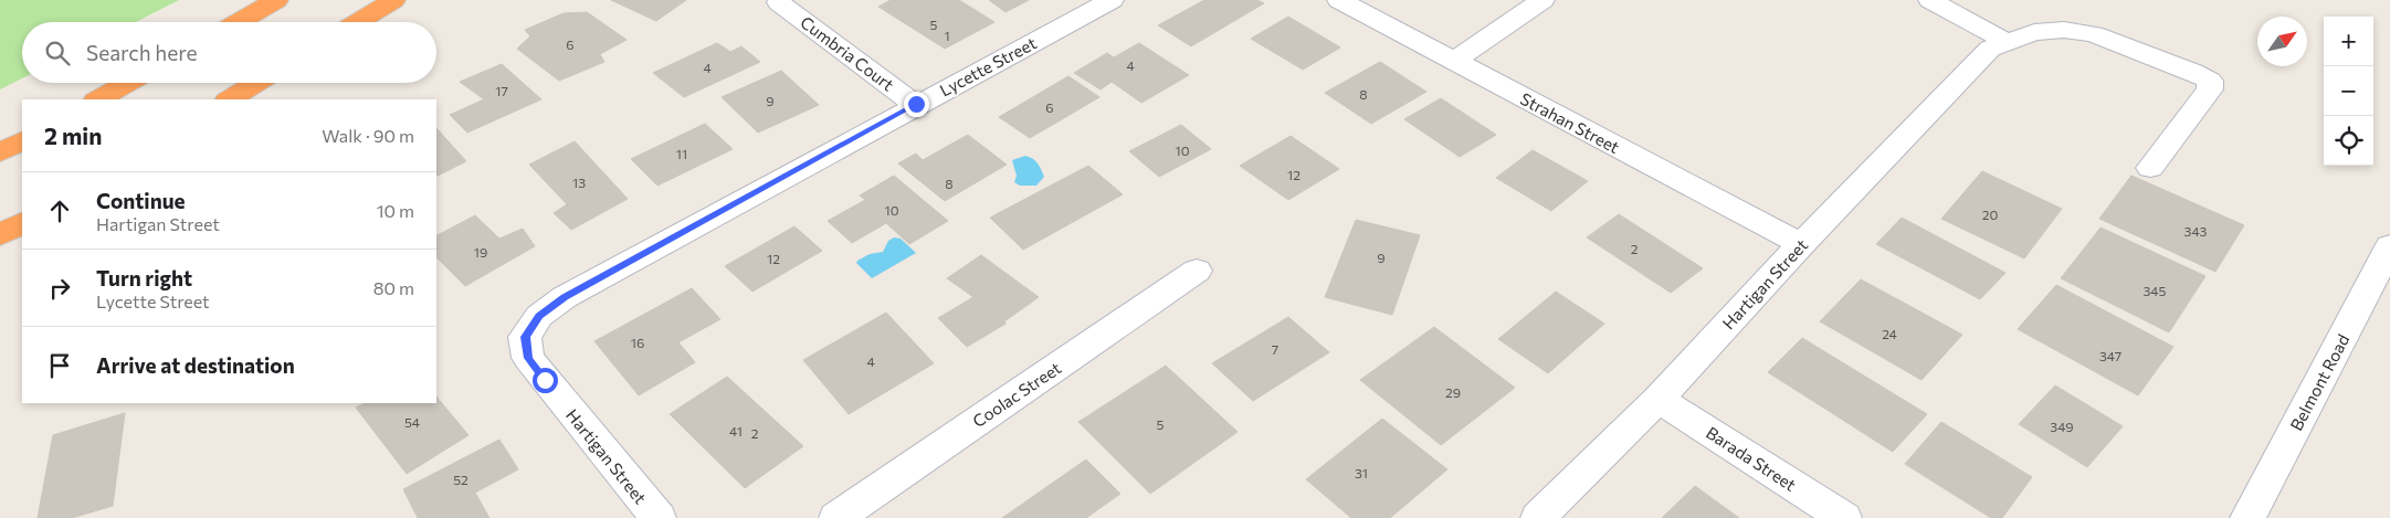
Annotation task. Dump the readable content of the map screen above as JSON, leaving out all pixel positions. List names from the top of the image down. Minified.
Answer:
{"streets":{"street":["Cumbria Court","Lycette Street","Strahan Street","Hartigan Street","Belmont Road","Coolac Street","Barada Street"]},"crossings":[["Cumbria Court","Lycette Street"],["Lycette Street","Hartigan Street"],["Strahan Street","Hartigan Street"],["Hartigan Street","Barada Street"]],"house_numbers":["5","1","6","4","4","17","8","9","6","10","11","12","13","8","10","20","343","2","19","9","12","345","24","16","7","347","4","29","54","5","349","41","2","31","52"],"north":"top right","page":{"map_buttons":["+","−"],"search":"Search here","heading":["2 min","Walk · 90 m"],"list":[["Continue","Hartigan Street","10 m"],["Turn right","Lycette Street","80 m"],"Arrive at destination"]}}
